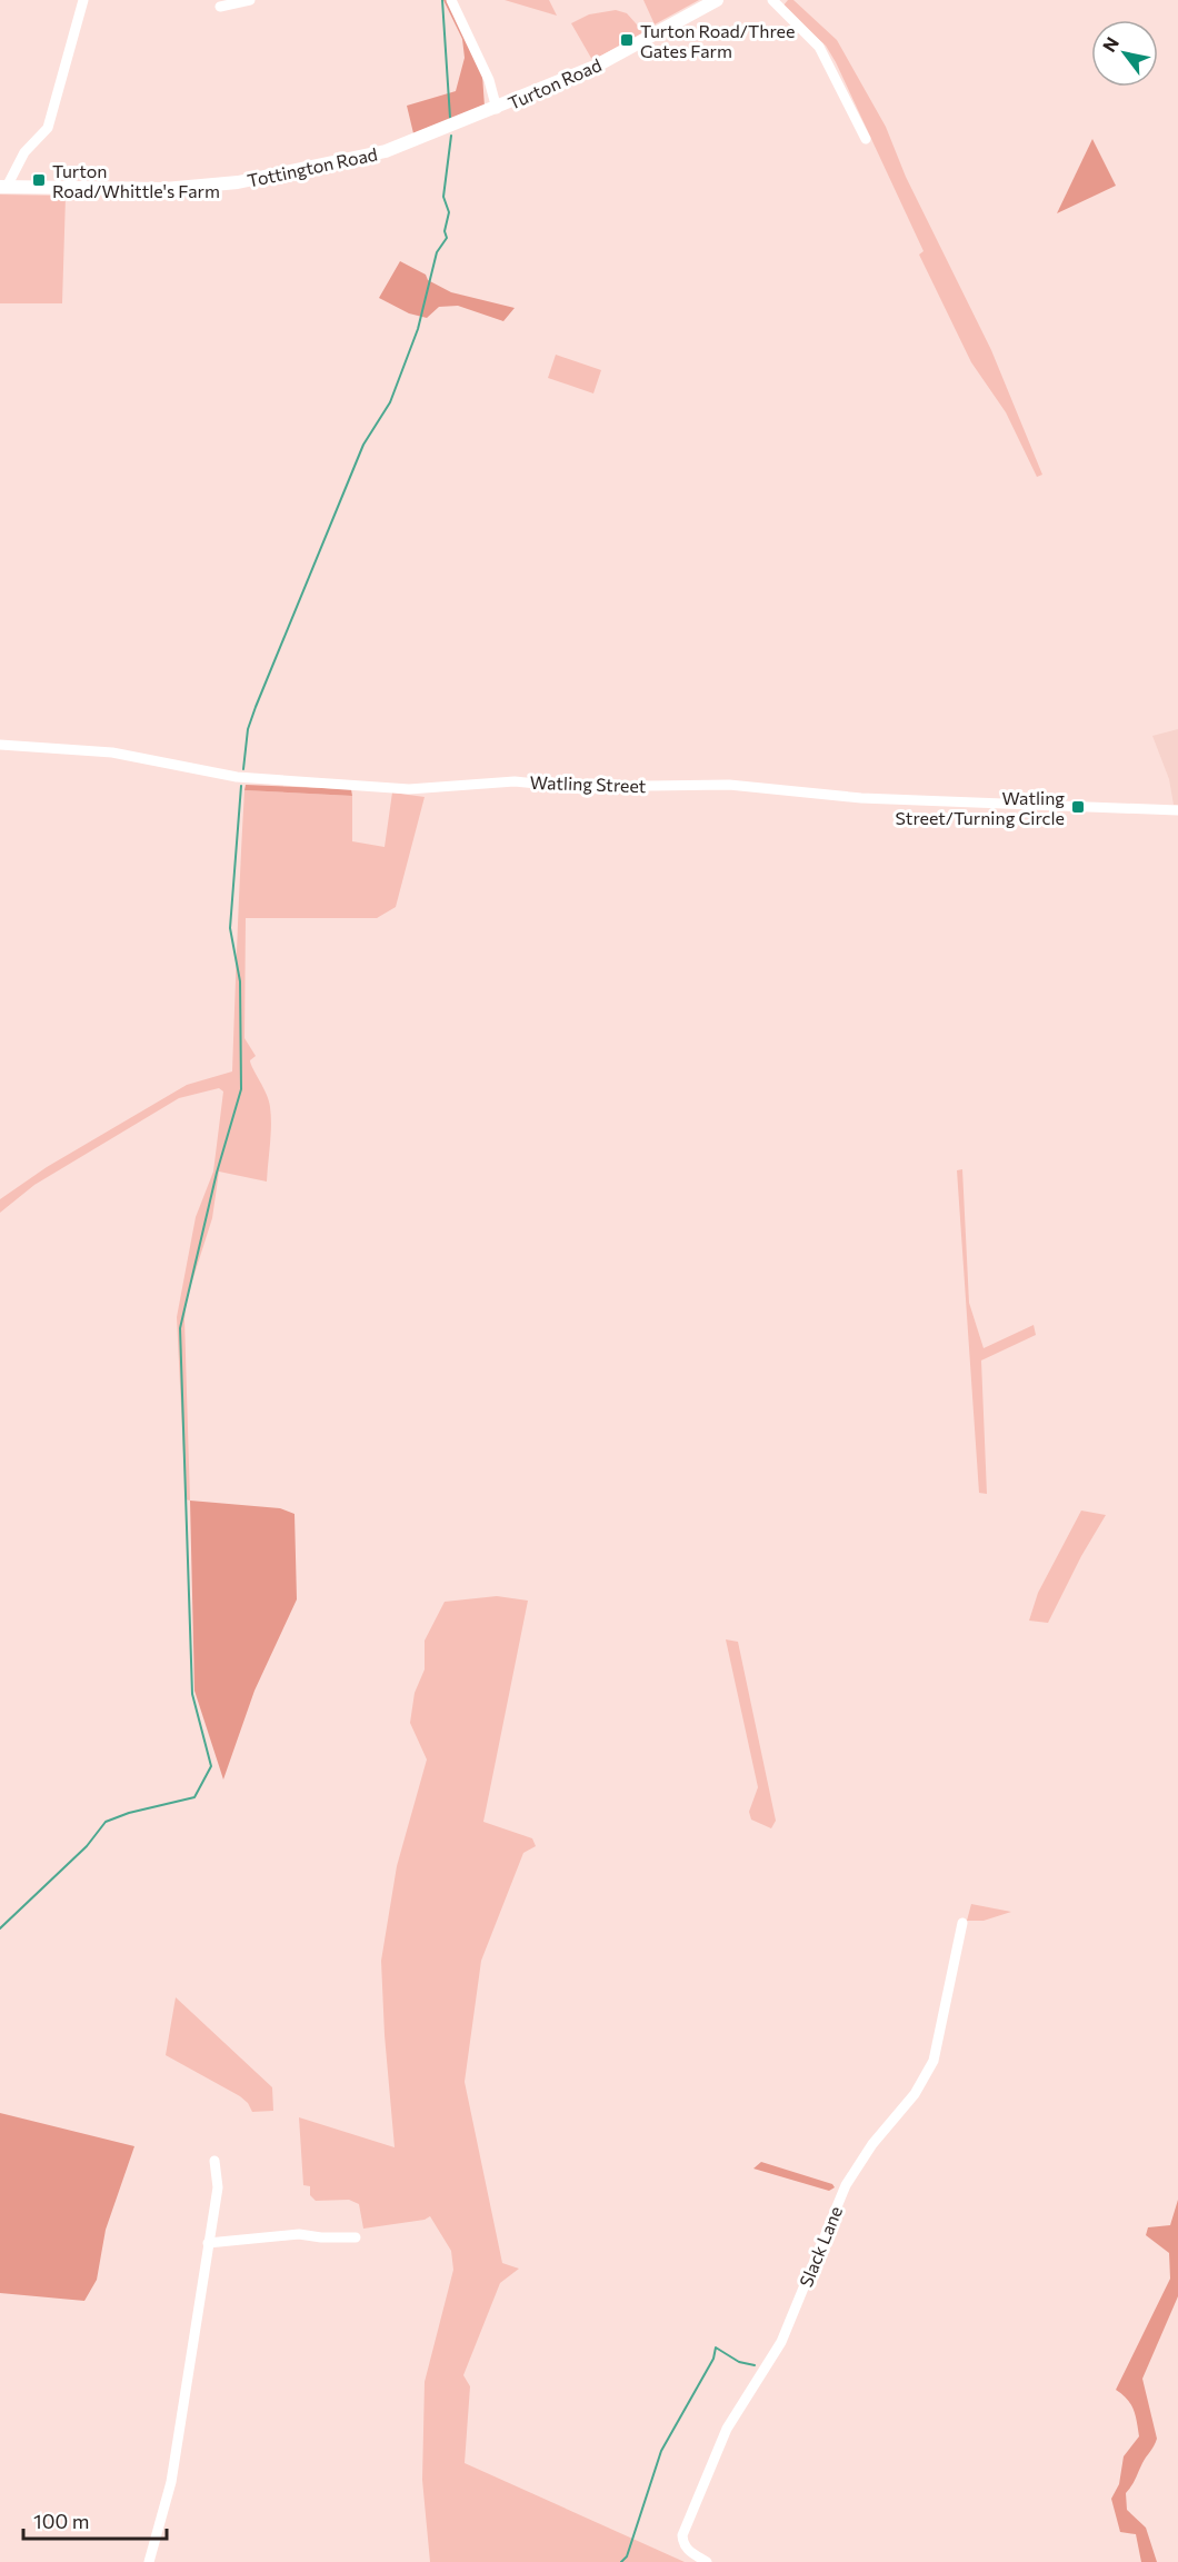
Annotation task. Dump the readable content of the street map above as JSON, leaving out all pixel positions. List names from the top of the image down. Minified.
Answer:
{"streets":{"main road":["Turton Road","Tottington Road"],"street":["Watling Street","Slack Lane"]},"crossings":[["Turton Road","Tottington Road"]],"places":{"transit":["Turton Road/Three Gates Farm","Turton Road/Whittle's Farm","Watling Street/Turning Circle"]},"scale_bar":"100 m","north":"top left"}
